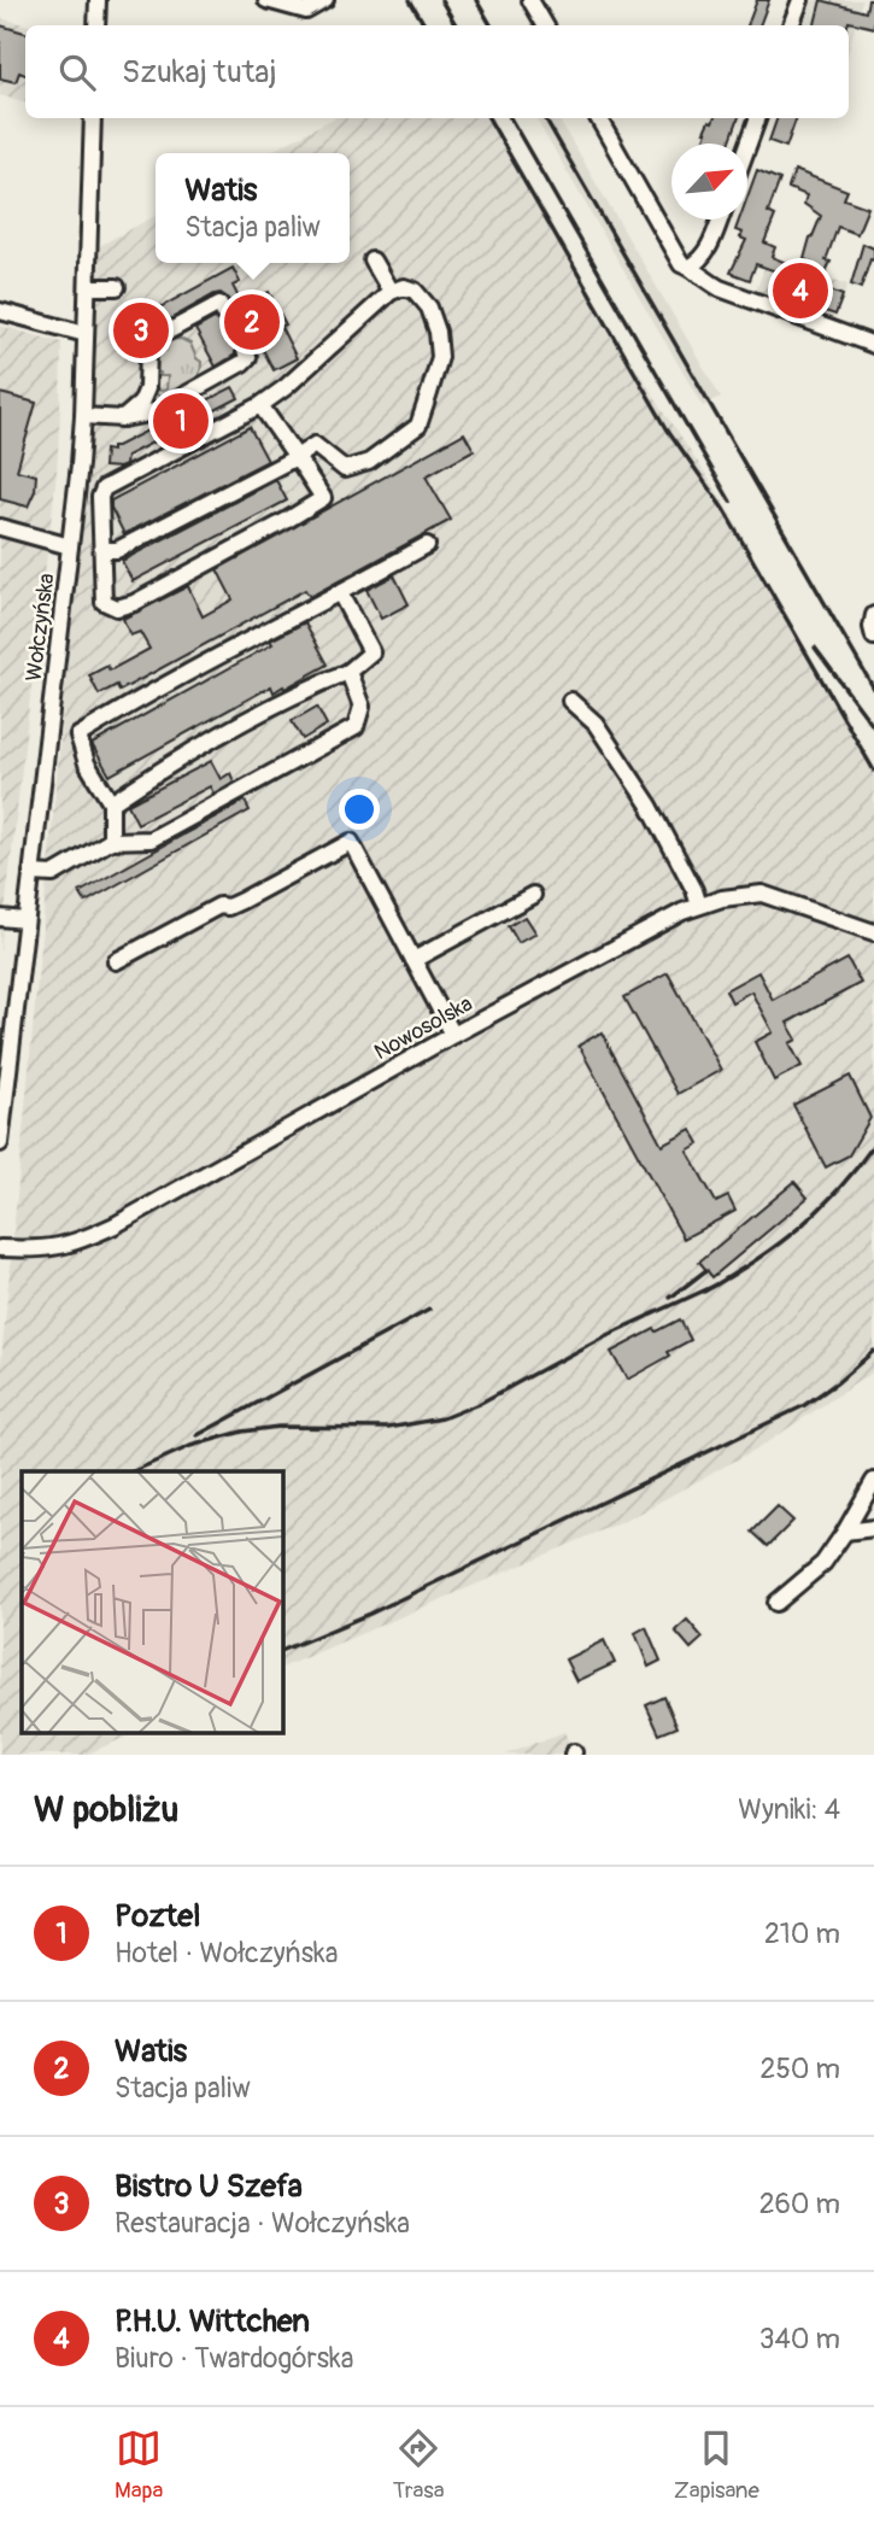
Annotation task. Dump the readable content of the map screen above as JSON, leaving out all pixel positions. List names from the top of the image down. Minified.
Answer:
{"streets":{"street":["Wołczyńska","Nowosolska"]},"north":"top right","page":{"search":"Szukaj tutaj","popup":["Watis","Stacja paliw"],"pins":["4","2","3","1"],"heading":["W pobliżu","Wyniki: 4"],"list":[{"mark":"1","name":"Poztel","note":"Hotel · Wołczyńska","value":"210 m"},{"mark":"2","name":"Watis","note":"Stacja paliw","value":"250 m"},{"mark":"3","name":"Bistro U Szefa","note":"Restauracja · Wołczyńska","value":"260 m"},{"mark":"4","name":"P.H.U. Wittchen","note":"Biuro · Twardogórska","value":"340 m"}],"nav":["Mapa","Trasa","Zapisane"]}}
